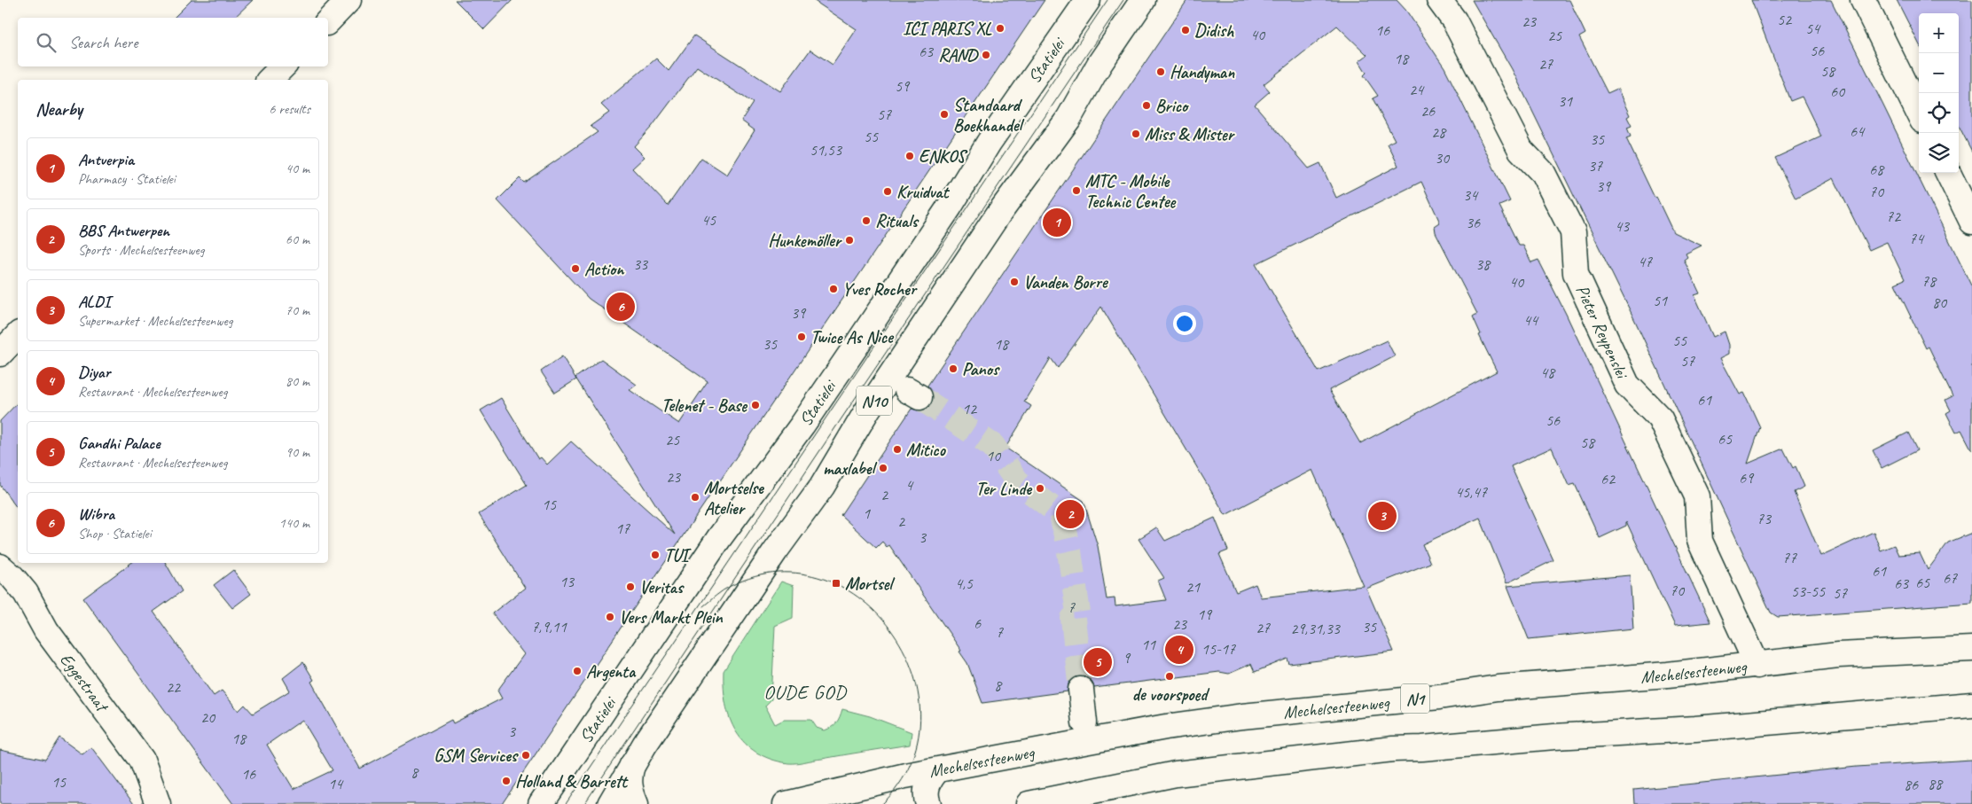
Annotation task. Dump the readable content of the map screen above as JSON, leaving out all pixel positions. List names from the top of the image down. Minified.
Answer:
{"streets":{"main road":["Statielei","Pieter Reypenslei","N10","Mechelsesteenweg","Eggestraat","N1"]},"crossings":[["Pieter Reypenslei","Mechelsesteenweg"]],"districts":["OUDE GOD"],"places":{"other":["ICI PARIS XL","Didish","RAND","Handyman","Brico","Standaard Boekhandel","Miss & Mister","ENKOS","MTC - Mobile Technic Centee","Kruidvat","Rituals","Hunkemöller","Action","Vanden Borre","Yves Rocher","Twice As Nice","Panos","Telenet - Base","Mitico","maxlabel","Ter Linde","Mortselse Atelier","TUI","Veritas","Vers Markt Plein","Argenta","de voorspoed","GSM Services","Holland & Barrett"],"transit":["Mortsel"]},"house_numbers":["52","23","54","16","40","25","56","63","18","27","58","59","24","60","31","26","57","64","28","55","35","51,53","30","37","68","39","70","34","72","45","36","43","74","47","33","38","78","40","51","80","39","44","55","35","18","57","48","61","12","56","65","25","58","10","23","69","62","4","45,47","2","15","1","73","2","17","3","77","61","67","13","65","4,5","63","21","70","53-55","57","7","19","6","23","7,9,11","35","27","29,31,33","7","11","15-17","9","8","22","20","3","18","8","16","15","14","88","86"],"page":{"map_buttons":["+","−"],"search":"Search here","heading":["Nearby","6 results"],"list":[{"mark":"1","name":"Antverpia","note":"Pharmacy · Statielei","value":"40 m"},{"mark":"2","name":"BBS Antwerpen","note":"Sports · Mechelsesteenweg","value":"60 m"},{"mark":"3","name":"ALDI","note":"Supermarket · Mechelsesteenweg","value":"70 m"},{"mark":"4","name":"Diyar","note":"Restaurant · Mechelsesteenweg","value":"80 m"},{"mark":"5","name":"Gandhi Palace","note":"Restaurant · Mechelsesteenweg","value":"90 m"},{"mark":"6","name":"Wibra","note":"Shop · Statielei","value":"140 m"}],"pins":["1","6","2","3","4","5"]}}
